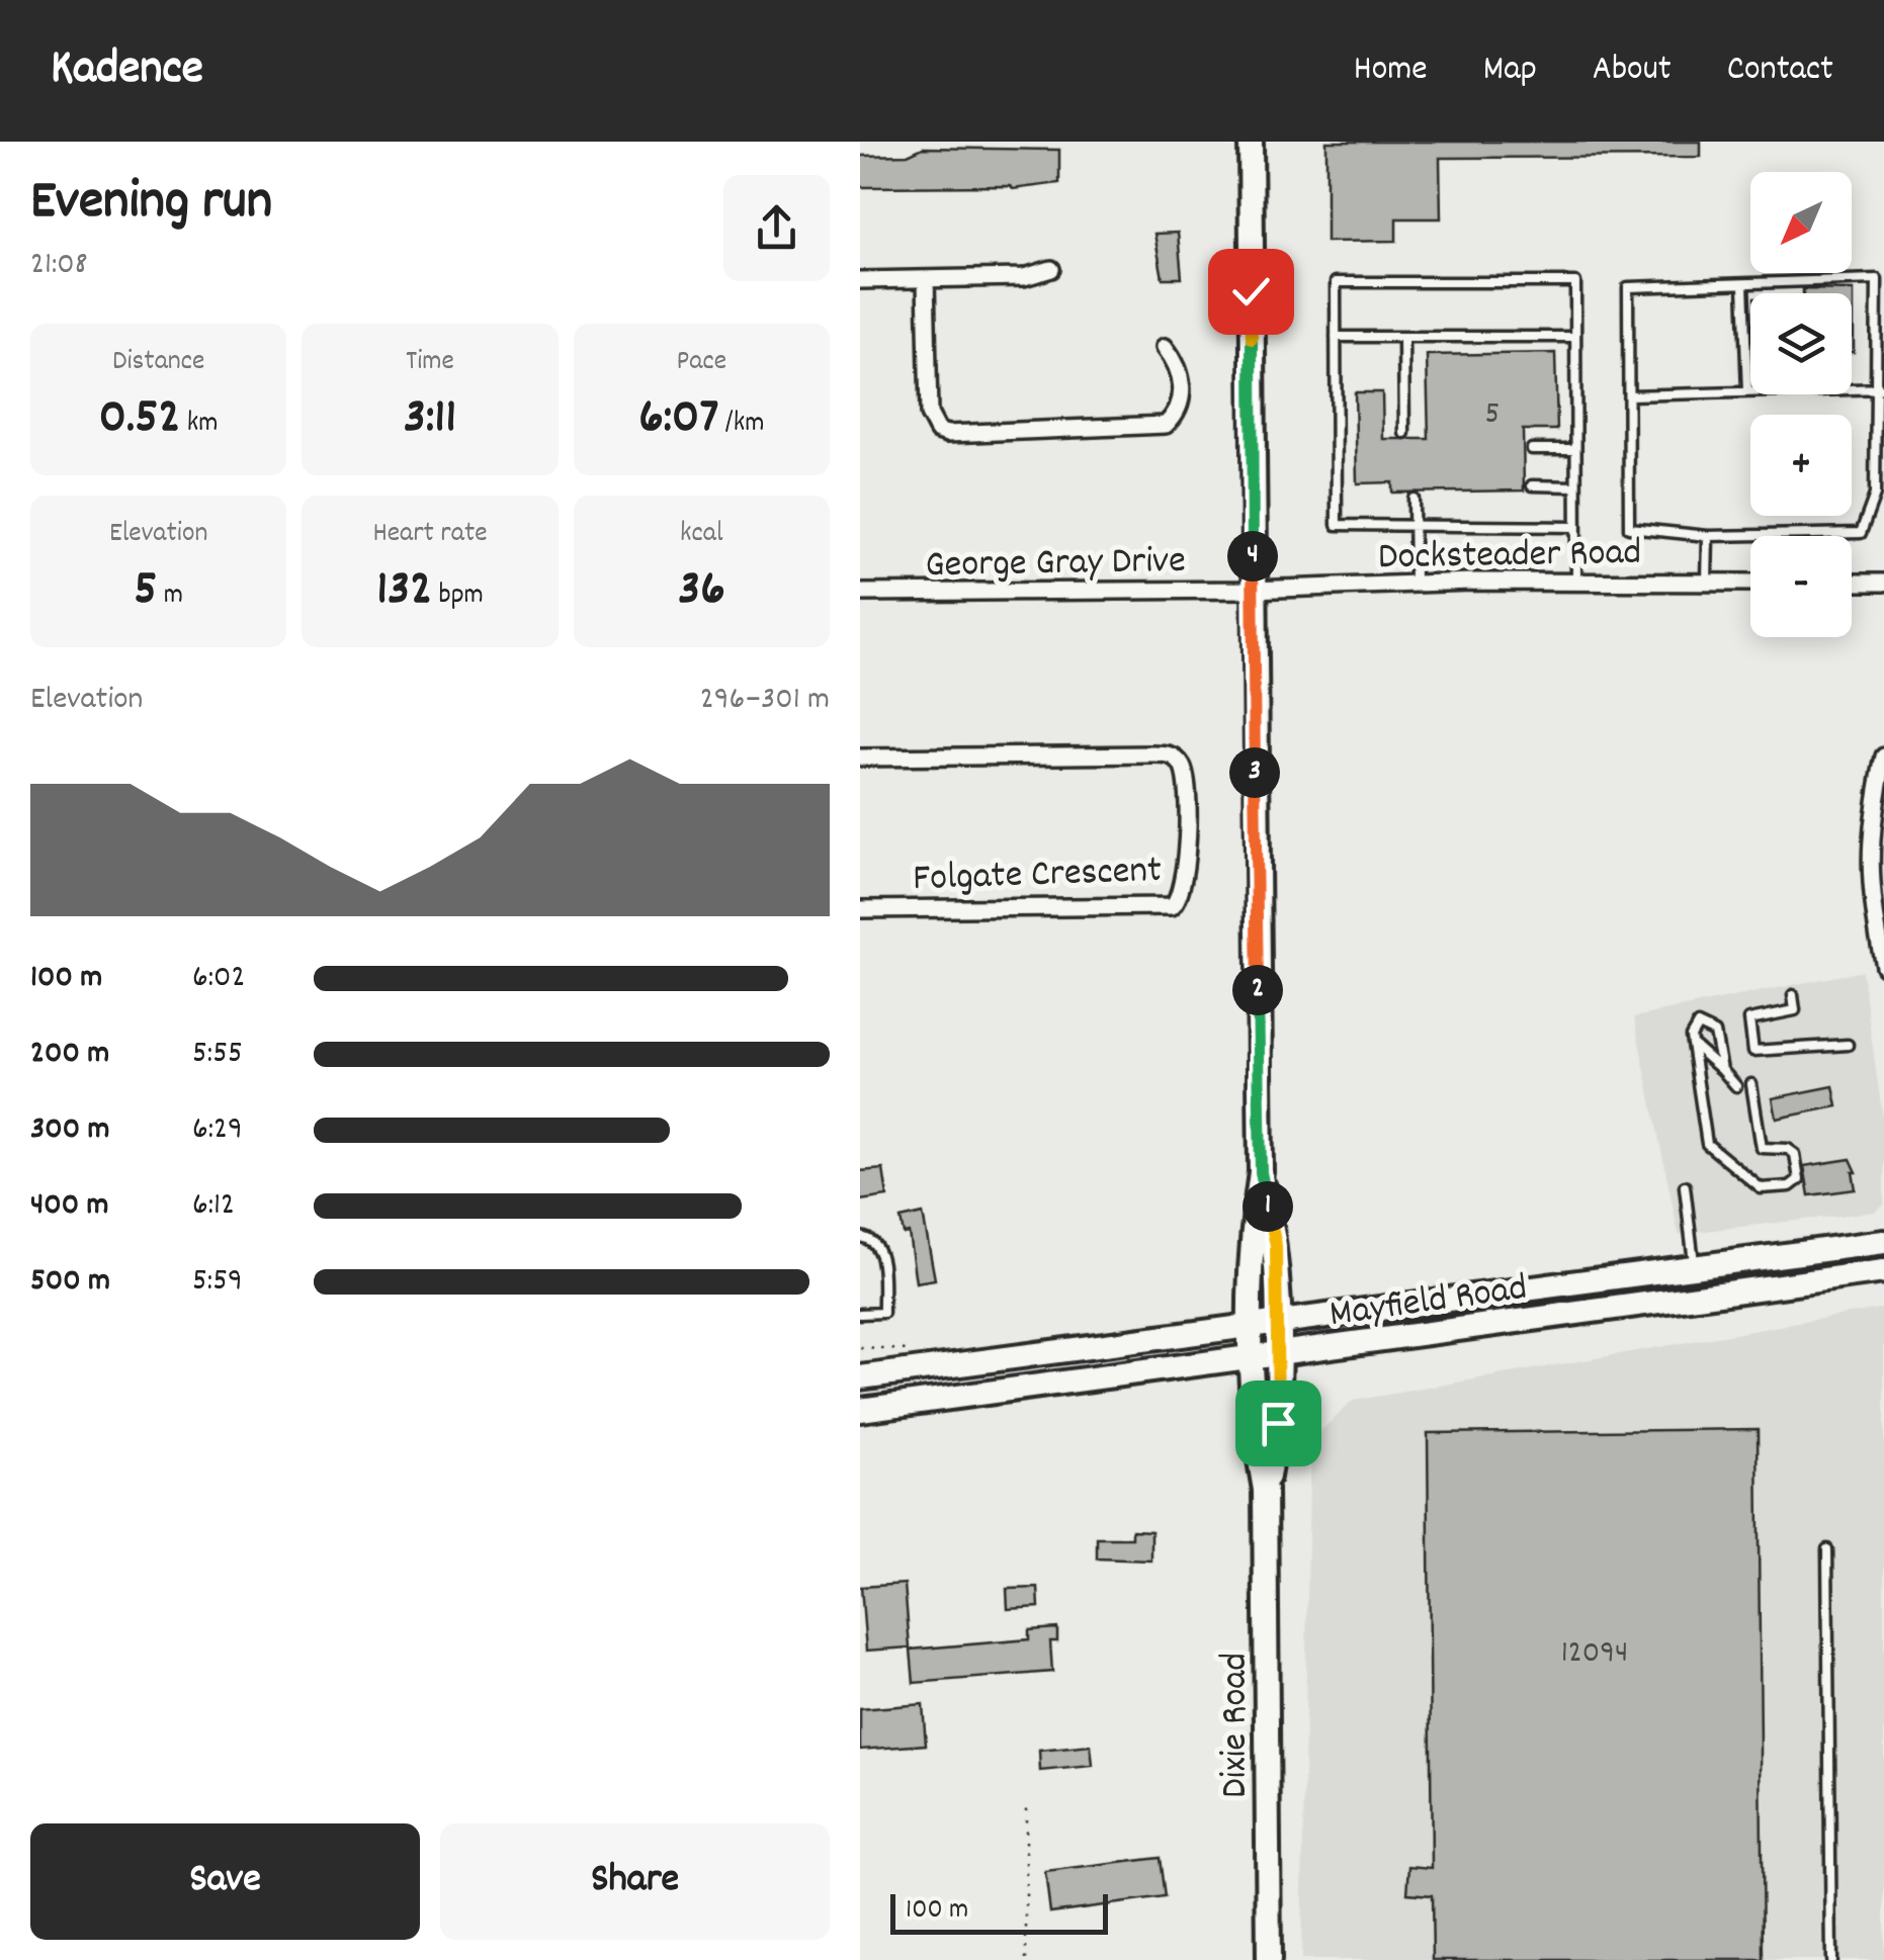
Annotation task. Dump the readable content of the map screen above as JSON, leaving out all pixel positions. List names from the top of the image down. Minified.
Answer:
{"streets":{"main road":["Mayfield Road","Dixie Road"],"street":["Docksteader Road","George Gray Drive","Folgate Crescent"]},"crossings":[["Docksteader Road","George Gray Drive"],["Docksteader Road","Dixie Road"],["George Gray Drive","Dixie Road"],["Mayfield Road","Dixie Road"]],"house_numbers":["5","12094"],"scale_bar":"100 m","north":"bottom left","page":{"header":"Kadence","nav":["Home","Map","About","Contact"],"heading":["Evening run","21:08"],"map_buttons":["+","−"],"stats":[["Distance","0.52 km"],["Time","3:11"],["Pace","6:07 /km"],["Elevation","5 m"],["Heart rate","132 bpm"],["kcal","36"]],"pins":["4","3","2","1"],"chart":["Elevation","296–301 m"],"list":[{"name":"100 m","note":"6:02"},{"name":"200 m","note":"5:55"},{"name":"300 m","note":"6:29"},{"name":"400 m","note":"6:12"},{"name":"500 m","note":"5:59"}],"buttons":["Save","Share"],"scale":"100 m"}}
